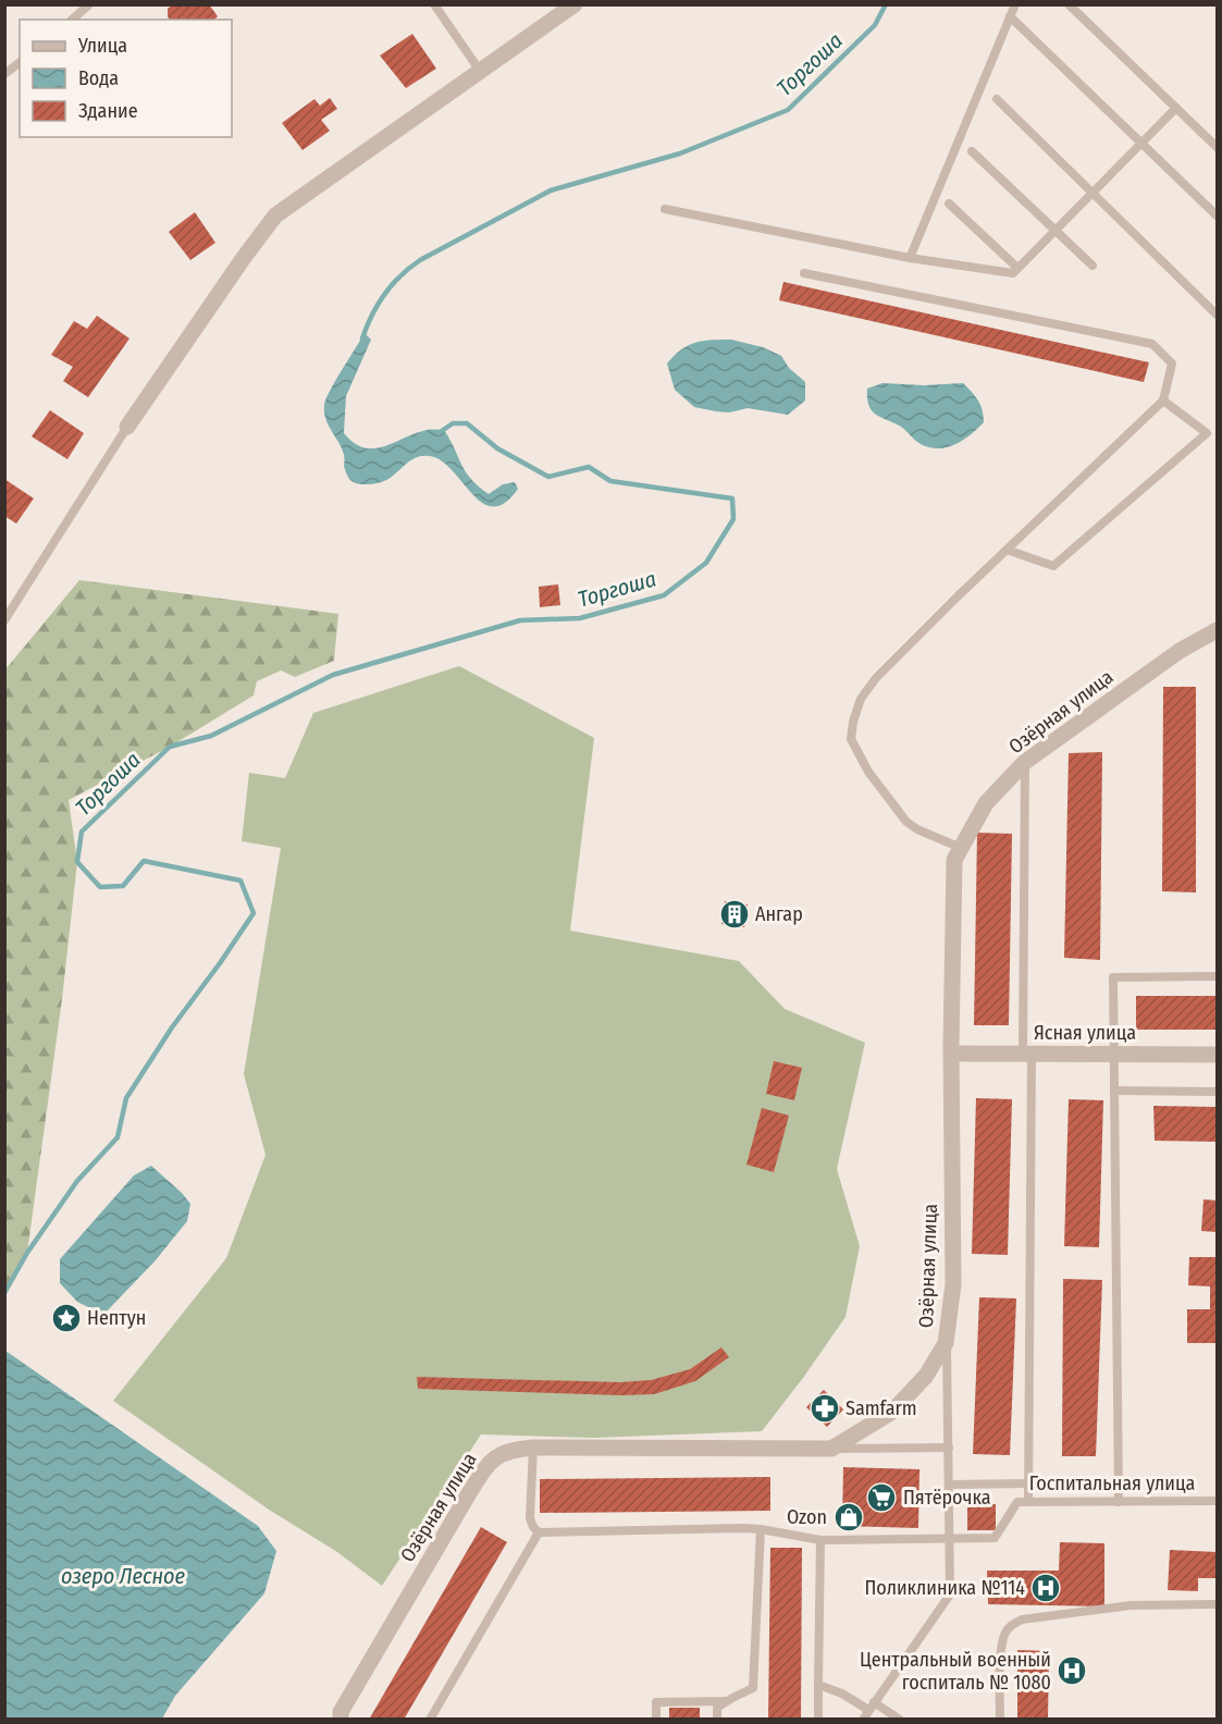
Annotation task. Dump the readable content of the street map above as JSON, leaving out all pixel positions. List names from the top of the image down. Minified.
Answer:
{"streets":{"street":["Озёрная улица","Ясная улица"],"lane":["Госпитальная улица"]},"crossings":[["Озёрная улица","Ясная улица"]],"water":["Торгоша","озеро Лесное"],"places":{"building":["Ангар"],"place":["Нептун"],"pharmacy":["Samfarm"],"supermarket":["Пятёрочка"],"shop":["Ozon"],"hospital":["Поликлиника №114","Центральный военный госпиталь № 1080"]},"legend":["Улица","Вода","Здание"]}
